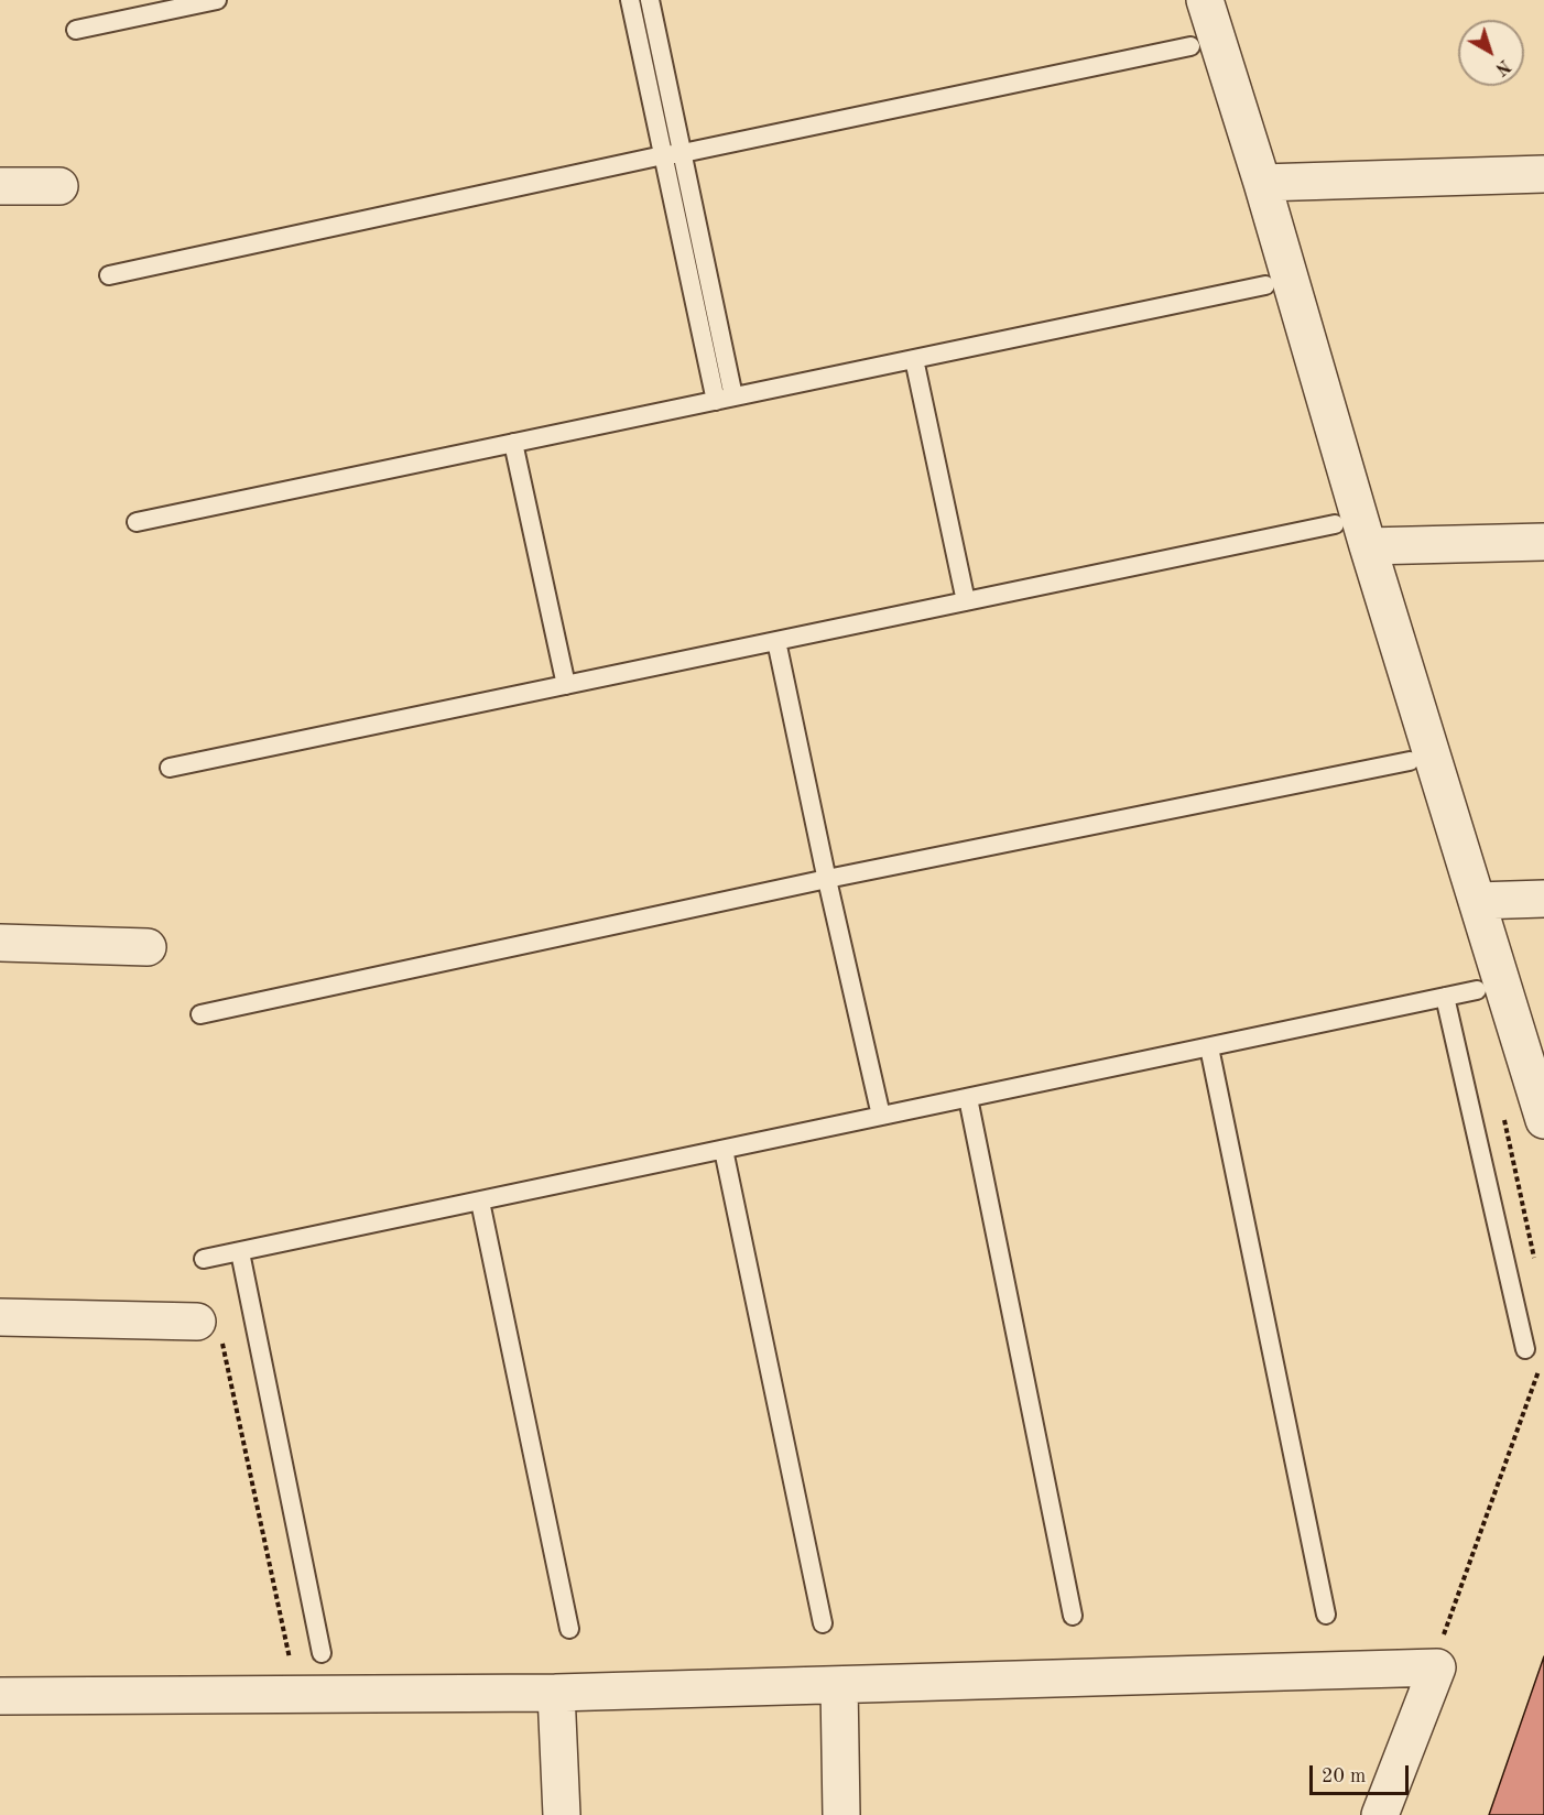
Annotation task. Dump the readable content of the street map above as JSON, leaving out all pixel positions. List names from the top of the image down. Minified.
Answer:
{"scale_bar":"20 m","north":"bottom right"}
